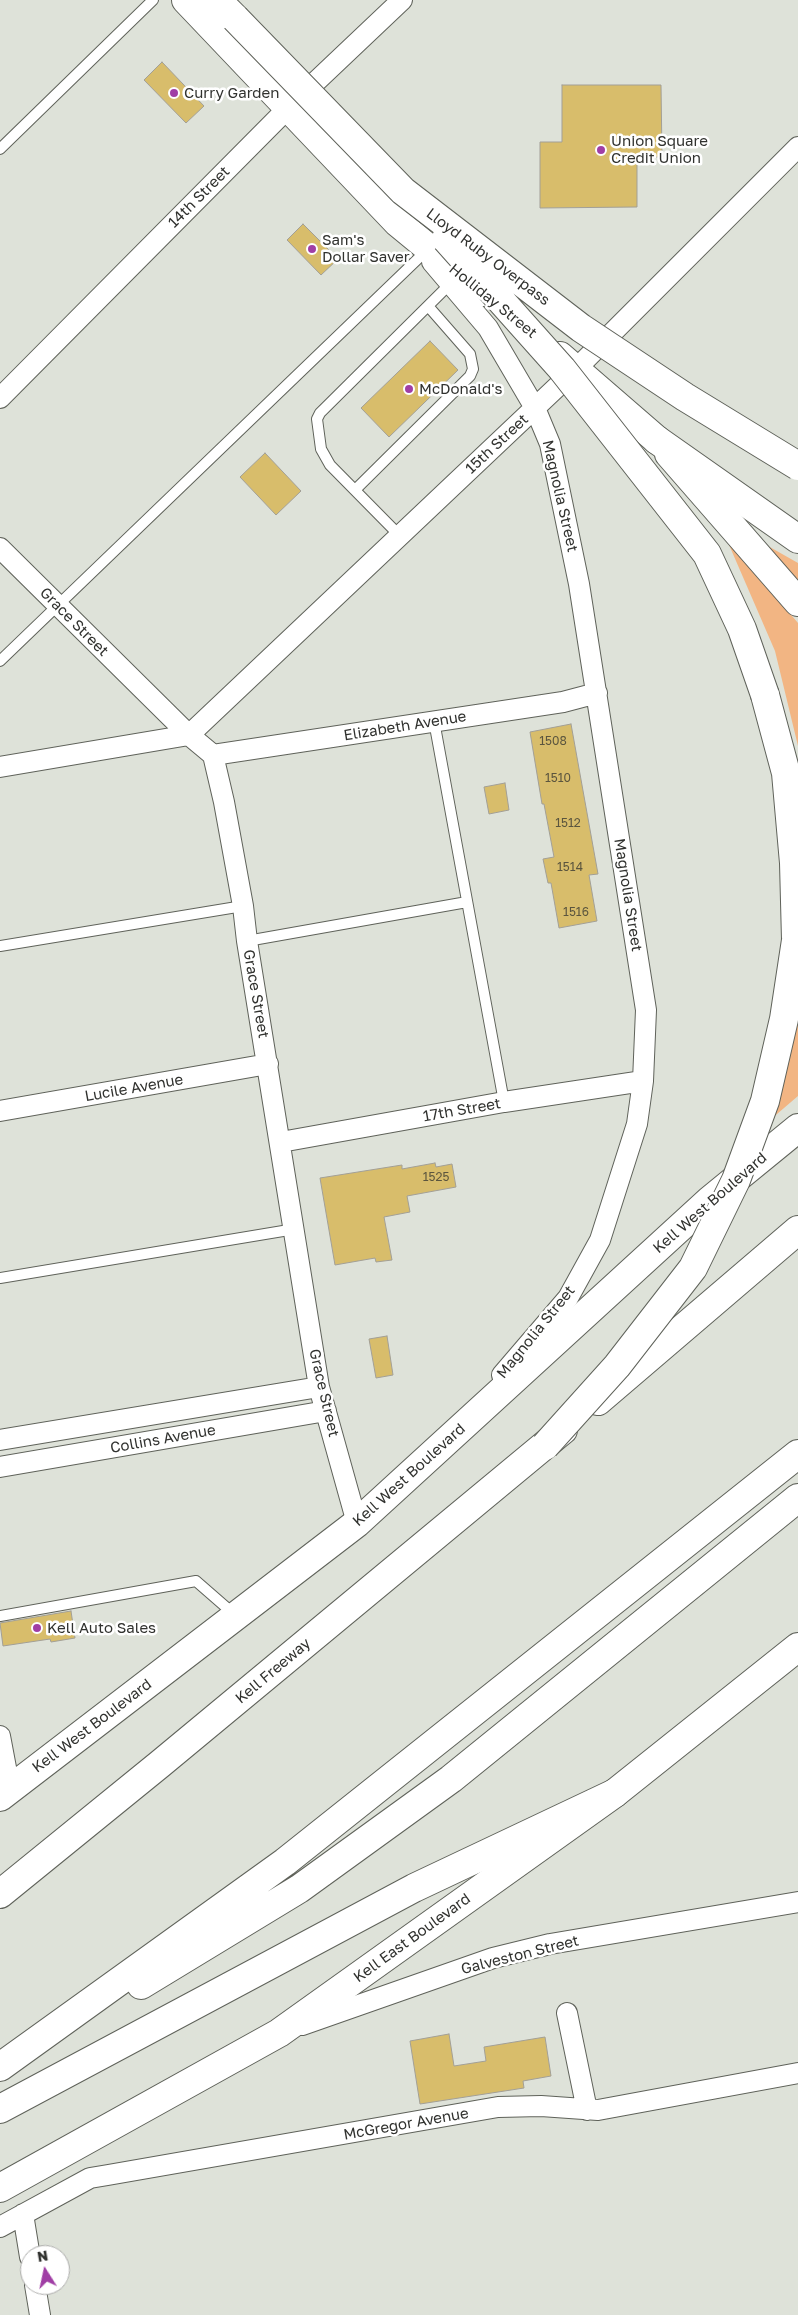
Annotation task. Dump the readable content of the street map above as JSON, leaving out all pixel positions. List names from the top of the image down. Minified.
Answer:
{"streets":{"main road":["Lloyd Ruby Overpass","Holliday Street","Kell West Boulevard","Kell Freeway","Kell East Boulevard"],"street":["14th Street","15th Street","Magnolia Street","Grace Street","Elizabeth Avenue","Lucile Avenue","17th Street","Collins Avenue","Galveston Street","McGregor Avenue"]},"crossings":[["14th Street","Holliday Street"],["Holliday Street","15th Street"],["Holliday Street","Magnolia Street"],["15th Street","Magnolia Street"],["15th Street","Grace Street"],["Magnolia Street","Grace Street"],["Magnolia Street","Elizabeth Avenue"],["Magnolia Street","17th Street"],["Magnolia Street","Kell West Boulevard"],["Grace Street","Elizabeth Avenue"],["Grace Street","Lucile Avenue"],["Grace Street","17th Street"],["Grace Street","Kell West Boulevard"],["Grace Street","Collins Avenue"],["Kell East Boulevard","Galveston Street"]],"places":["Curry Garden","Union Square Credit Union","Sam's Dollar Saver","McDonald's","Kell Auto Sales"],"house_numbers":["1508","1510","1512","1514","1516","1525"],"north":"top"}
